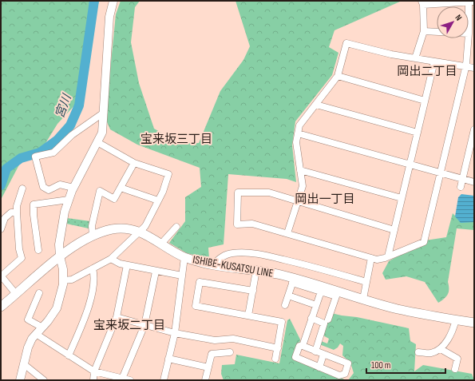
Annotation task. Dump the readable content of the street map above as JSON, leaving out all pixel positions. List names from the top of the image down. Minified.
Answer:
{"streets":{"main road":["ISHIBE-KUSATSU LINE"]},"districts":["岡出二丁目","宝来坂三丁目","岡出一丁目","宝来坂二丁目"],"water":["宮川"],"scale_bar":"100 m","north":"top right"}
